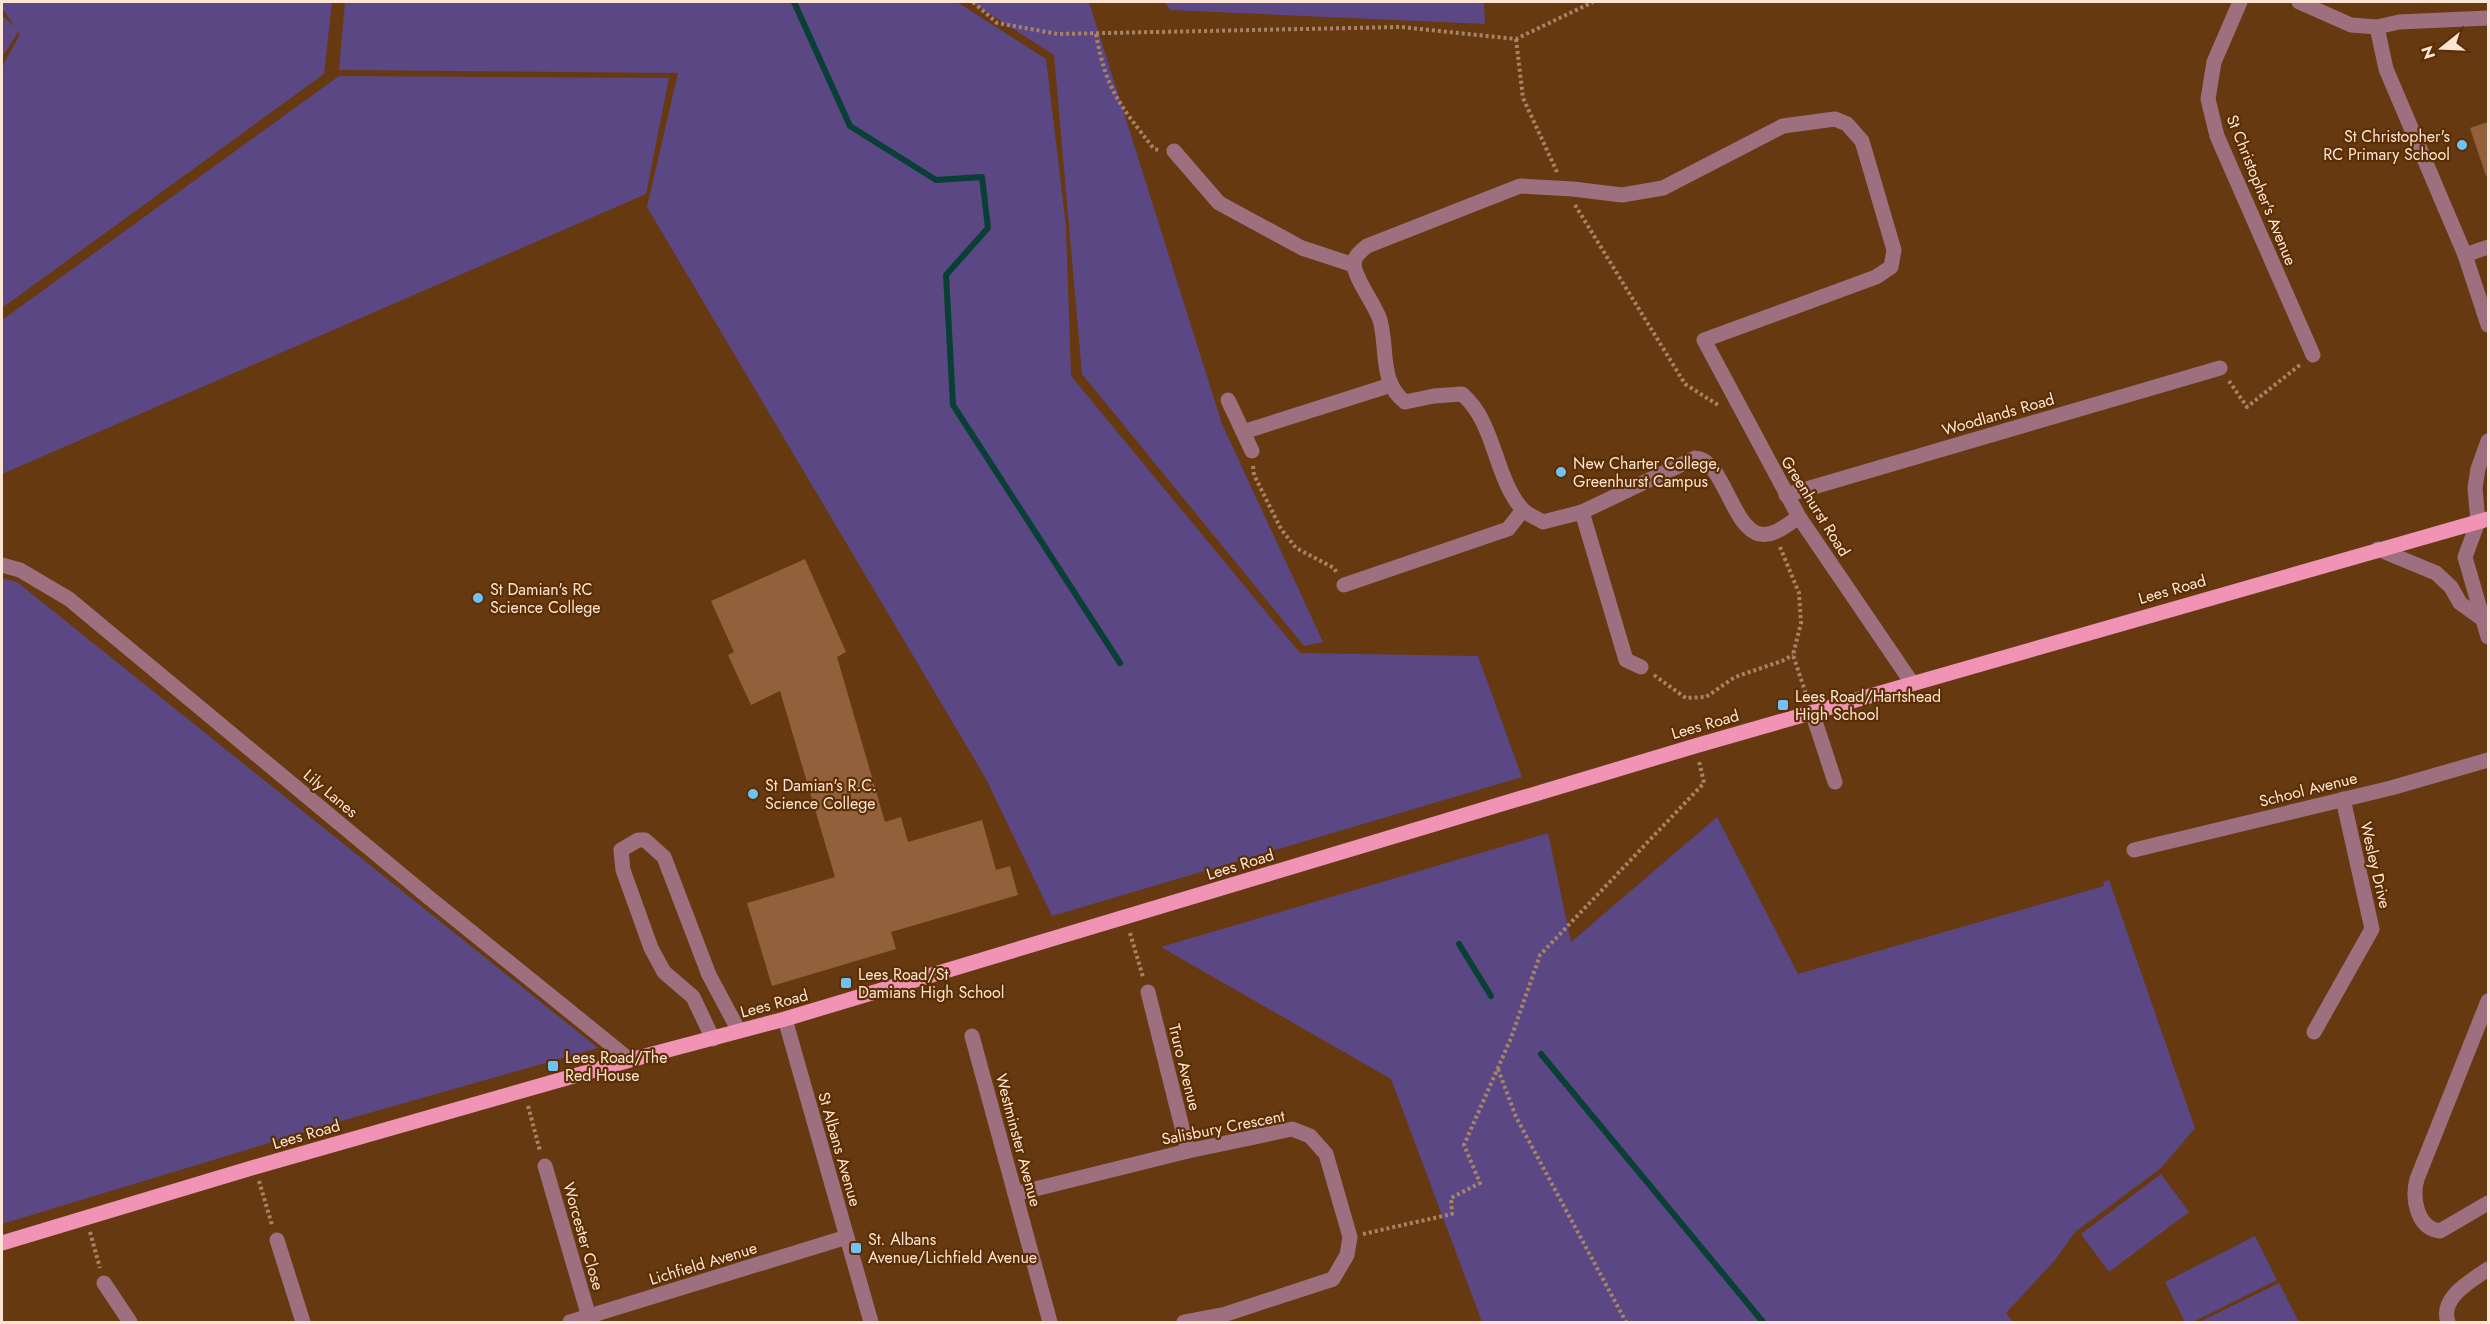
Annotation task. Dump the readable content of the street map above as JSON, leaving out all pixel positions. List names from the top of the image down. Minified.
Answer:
{"streets":{"main road":["Lees Road"],"street":["St Christopher's Avenue","Woodlands Road","Greenhurst Road","School Avenue","Lily Lanes","Wesley Drive","Truro Avenue","Salisbury Crescent","Westminster Avenue","St Albans Avenue","Worcester Close","Lichfield Avenue"]},"crossings":[["Woodlands Road","Greenhurst Road"],["Greenhurst Road","Lees Road"],["Lees Road","Lily Lanes"],["Lees Road","St Albans Avenue"],["School Avenue","Wesley Drive"],["Truro Avenue","Salisbury Crescent"],["Salisbury Crescent","Westminster Avenue"],["St Albans Avenue","Lichfield Avenue"],["Worcester Close","Lichfield Avenue"]],"places":{"other":["St Christopher's RC Primary School","New Charter College, Greenhurst Campus","St Damian's RC Science College","St Damian's R.C. Science College"],"transit":["Lees Road/Hartshead High School","Lees Road/St Damians High School","Lees Road/The Red House","St. Albans Avenue/Lichfield Avenue"]},"north":"left"}
